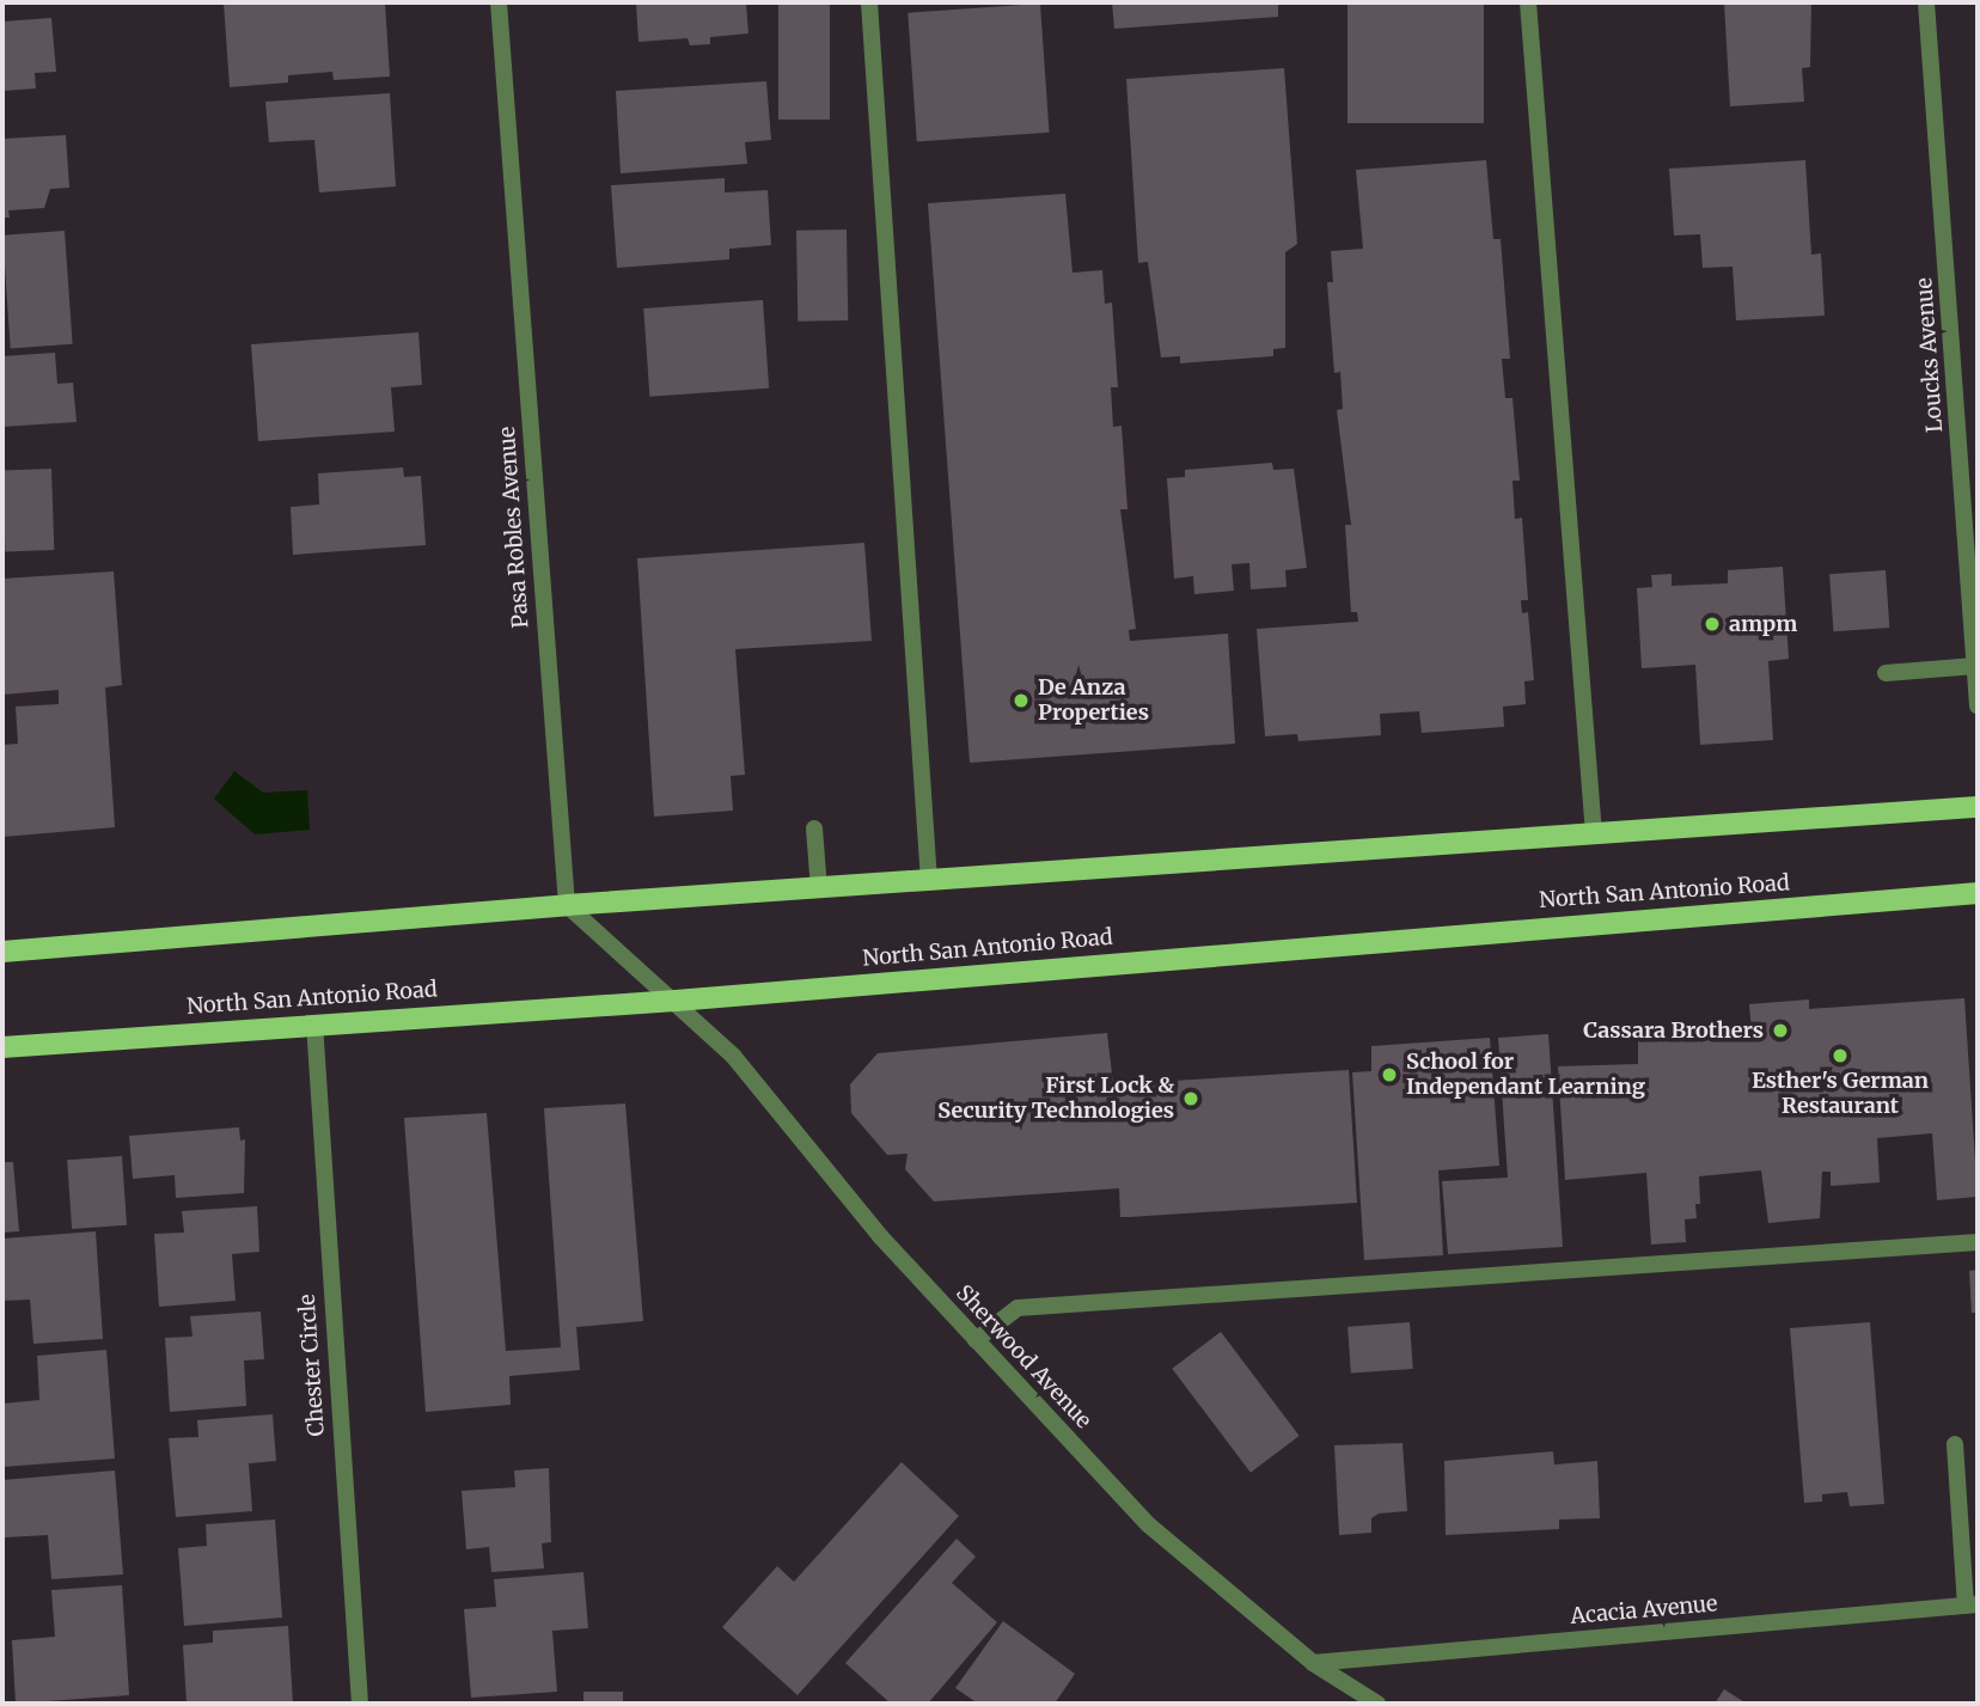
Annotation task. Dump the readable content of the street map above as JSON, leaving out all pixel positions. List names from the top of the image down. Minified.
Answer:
{"streets":{"main road":["North San Antonio Road"],"street":["Loucks Avenue","Pasa Robles Avenue","Sherwood Avenue","Chester Circle","Acacia Avenue"]},"crossings":[["North San Antonio Road","Sherwood Avenue"],["North San Antonio Road","Chester Circle"],["Sherwood Avenue","Acacia Avenue"]],"places":["ampm","De Anza Properties","Cassara Brothers","Esther's German Restaurant","School for Independant Learning","First Lock & Security Technologies"]}
